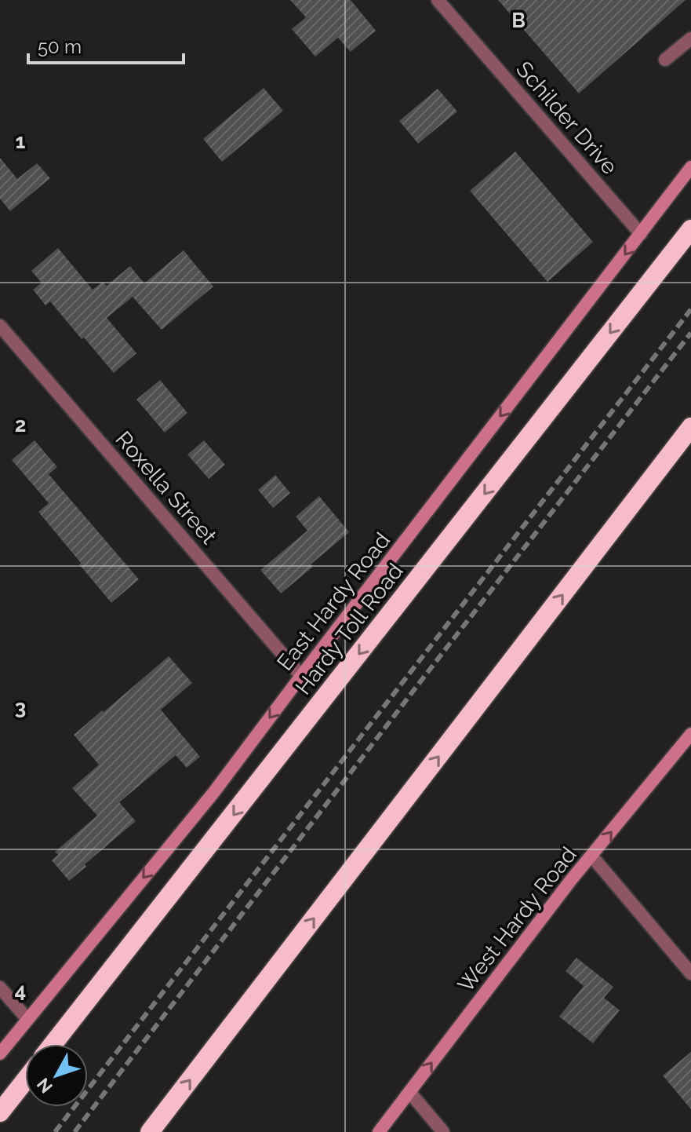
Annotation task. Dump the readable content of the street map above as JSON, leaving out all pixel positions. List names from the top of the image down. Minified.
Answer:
{"streets":{"highway":["Hardy Toll Road"],"main road":["East Hardy Road","West Hardy Road"],"street":["Schilder Drive","Roxella Street"]},"crossings":[["Schilder Drive","East Hardy Road"],["Roxella Street","East Hardy Road"]],"one_way":["East Hardy Road","West Hardy Road"],"scale_bar":"50 m","north":"bottom left","grid":{"columns":["B"],"rows":["1","2","3","4"]}}
